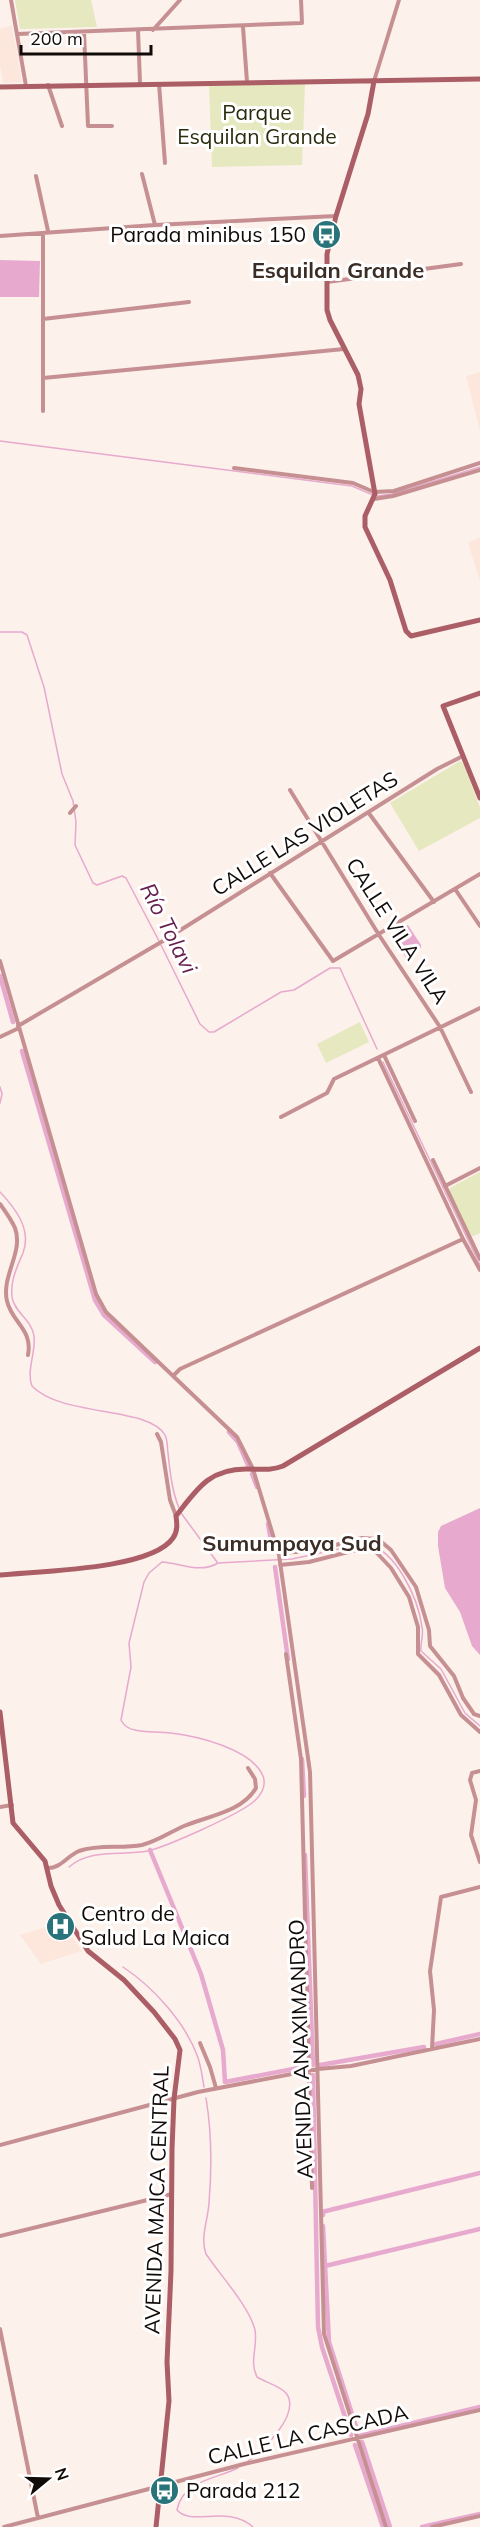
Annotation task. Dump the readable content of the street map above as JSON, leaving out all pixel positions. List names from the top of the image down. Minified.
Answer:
{"streets":{"street":["CALLE LAS VIOLETAS","CALLE VILA VILA","AVENIDA ANAXIMANDRO","AVENIDA MAICA CENTRAL","CALLE LA CASCADA"]},"crossings":[["CALLE LAS VIOLETAS","CALLE VILA VILA"],["CALLE LAS VIOLETAS","AVENIDA ANAXIMANDRO"],["AVENIDA ANAXIMANDRO","CALLE LA CASCADA"],["AVENIDA MAICA CENTRAL","CALLE LA CASCADA"]],"districts":["Esquilan Grande","Sumumpaya Sud"],"water":["Río Tolavi"],"parks":["Parque Esquilan Grande"],"places":{"bus stop":["Parada minibus 150","Parada 212"],"hospital":["Centro de Salud La Maica"]},"scale_bar":"200 m","north":"right"}
